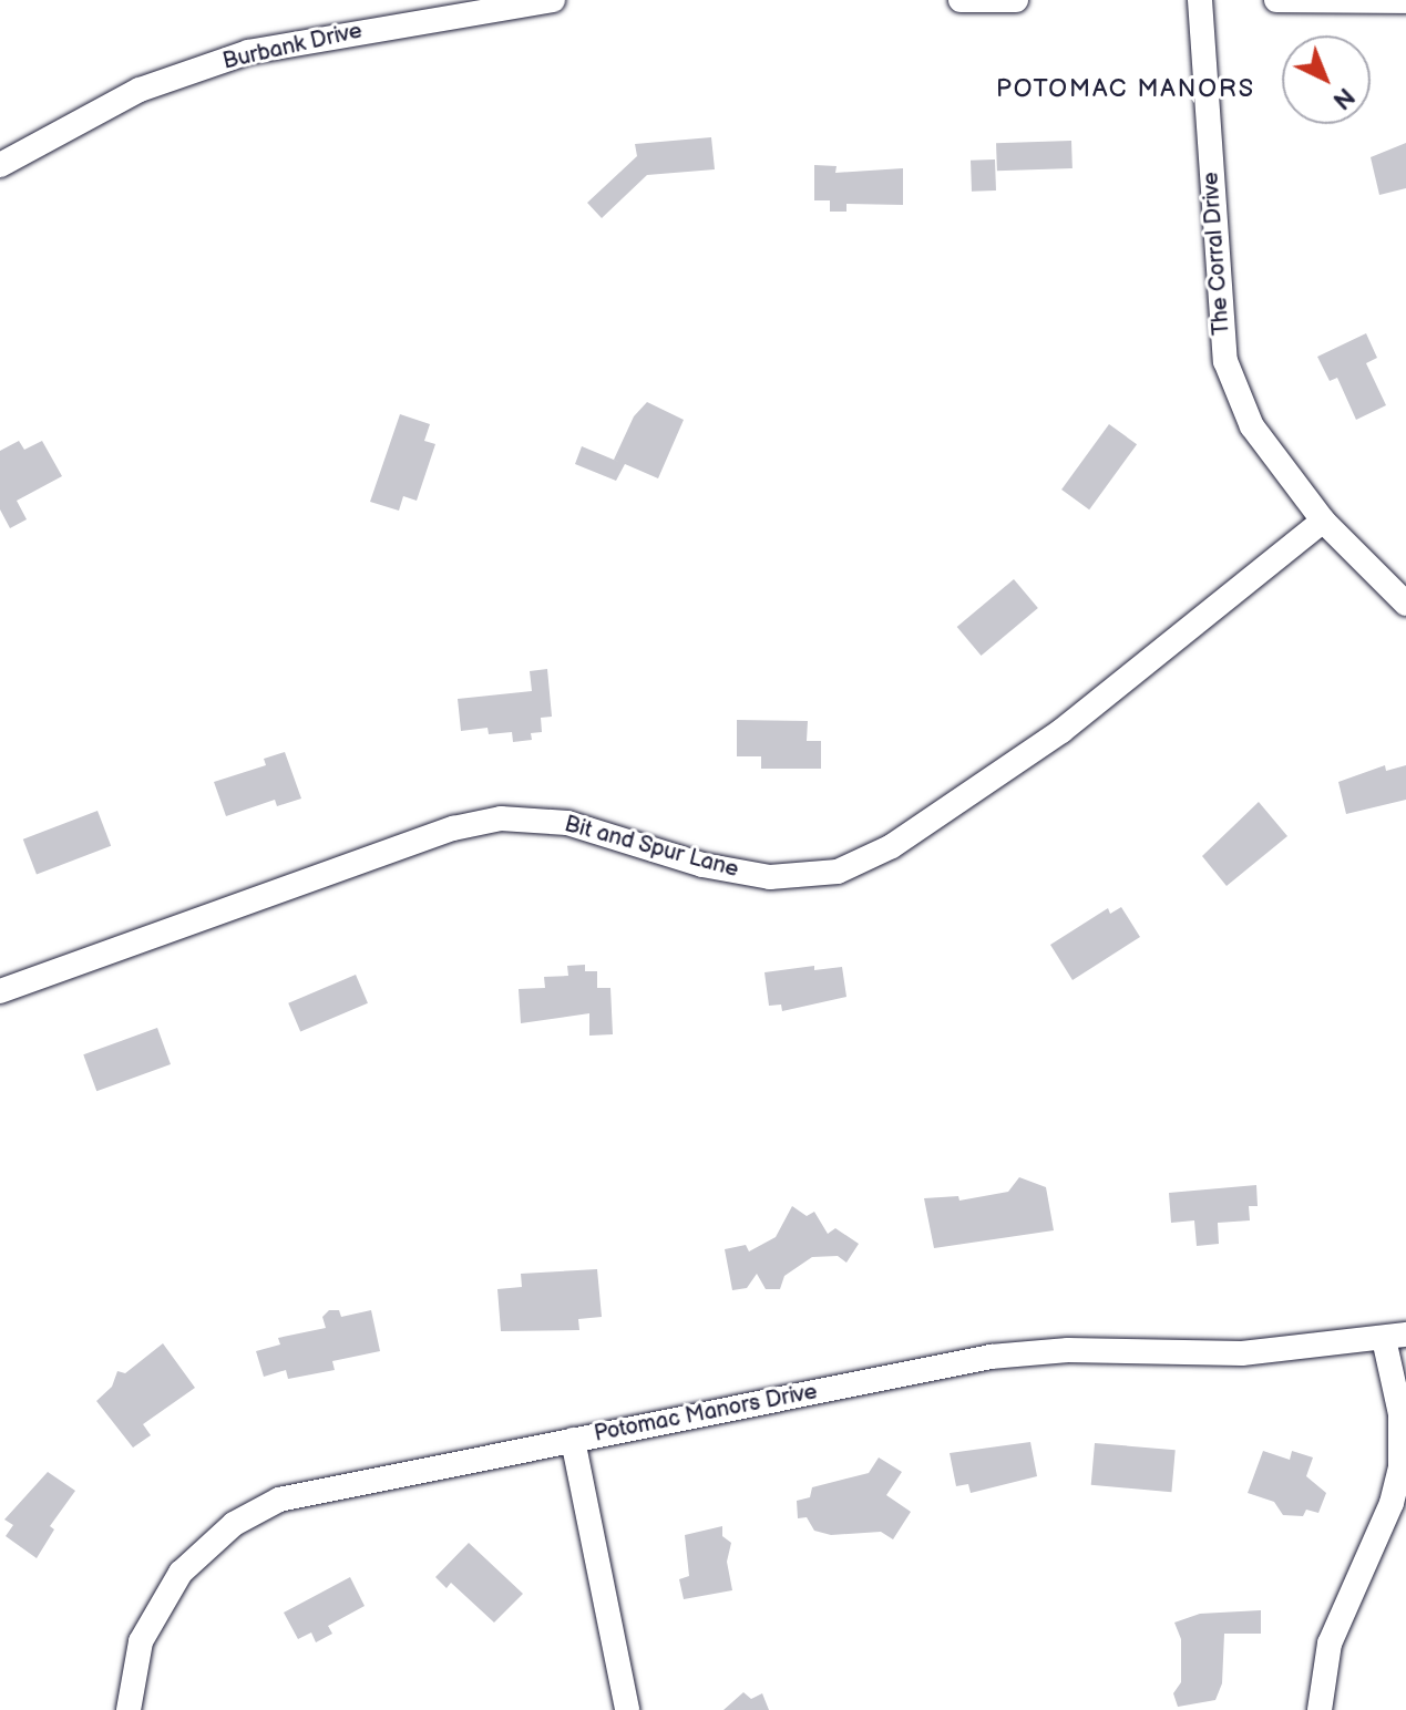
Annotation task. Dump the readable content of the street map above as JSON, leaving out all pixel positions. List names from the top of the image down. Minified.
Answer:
{"streets":{"street":["Burbank Drive","The Corral Drive","Bit and Spur Lane","Potomac Manors Drive"]},"crossings":[["The Corral Drive","Bit and Spur Lane"]],"districts":["POTOMAC MANORS"],"north":"bottom right"}
